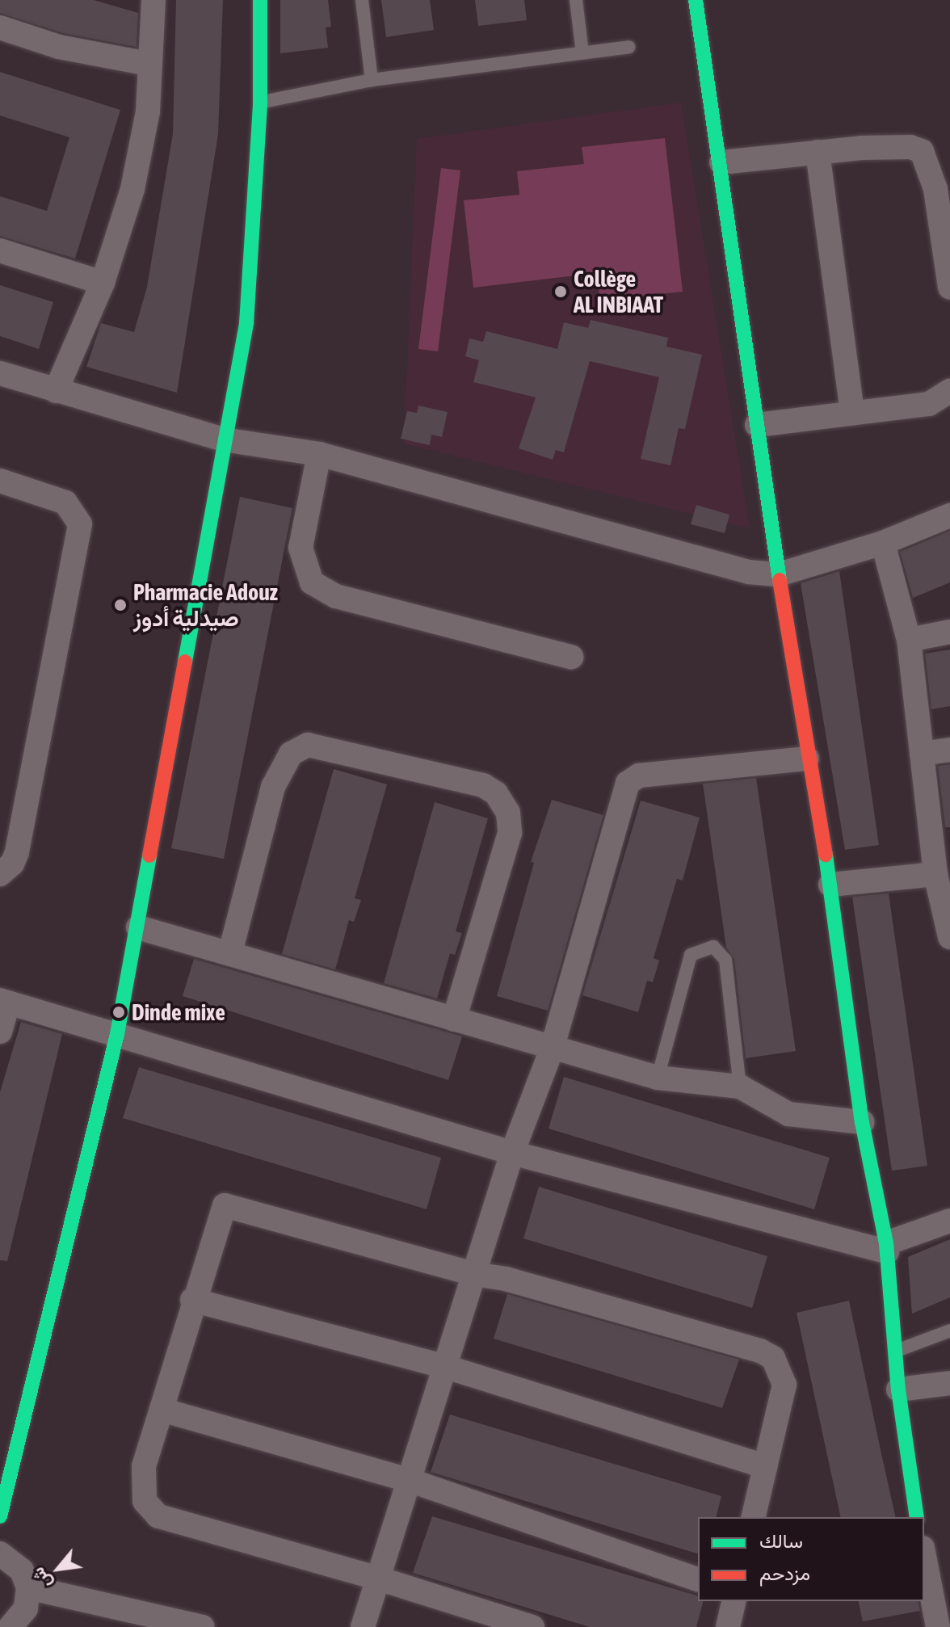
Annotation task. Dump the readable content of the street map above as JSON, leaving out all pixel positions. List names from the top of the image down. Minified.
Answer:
{"places":["Collège AL INBIAAT","Pharmacie Adouz صيدلية أدوز","Dinde mixe"],"legend":["سالك","مزدحم"],"north":"bottom left"}
